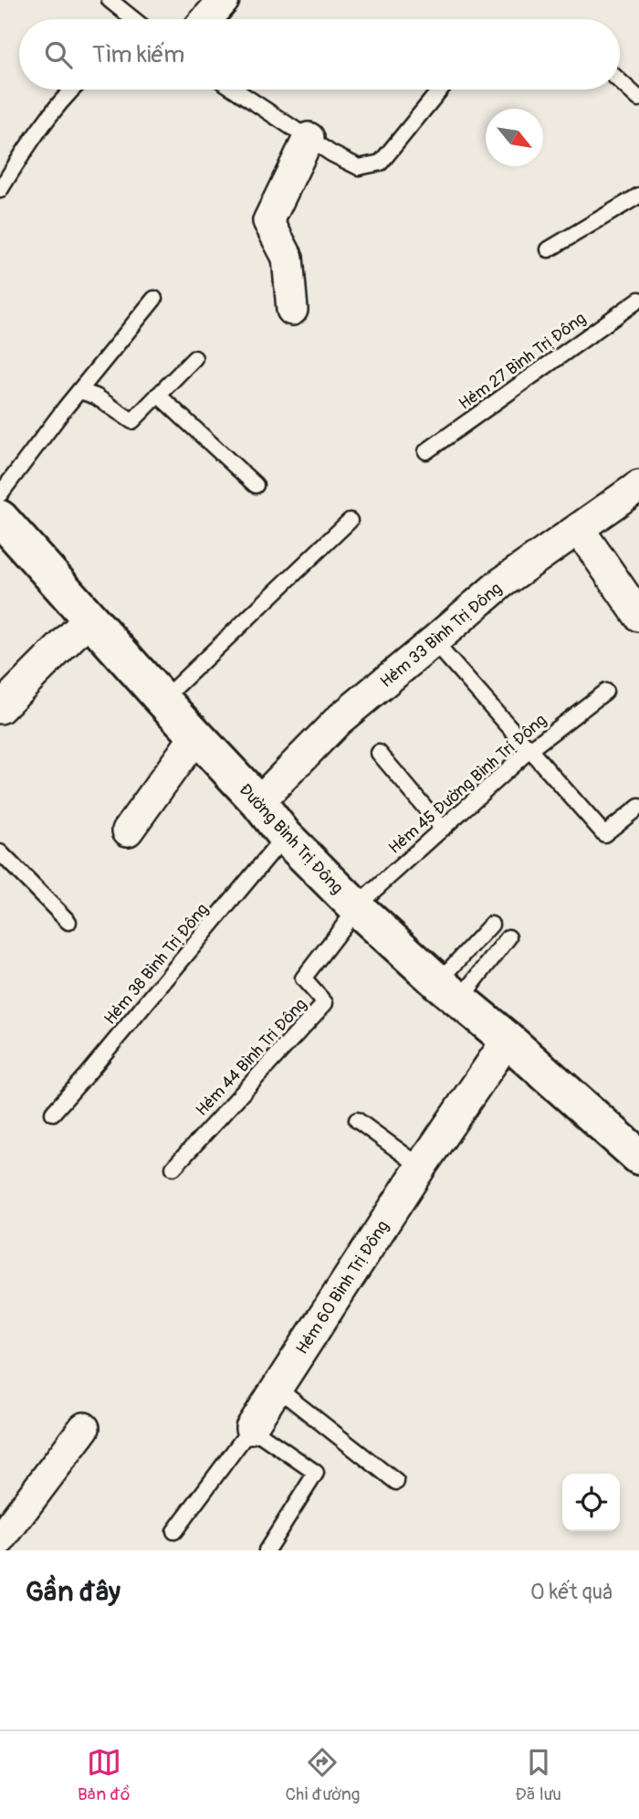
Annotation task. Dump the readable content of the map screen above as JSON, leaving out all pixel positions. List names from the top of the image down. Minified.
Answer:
{"streets":{"street":["Hẻm 33 Bình Trị Đông","Đường Bình Trị Đông","Hẻm 60 Bình Trị Đông"],"lane":["Hẻm 27 Bình Trị Đông","Hẻm 45 Đường Bình Trị Đông","Hẻm 38 Bình Trị Đông","Hẻm 44 Bình Trị Đông"]},"crossings":[["Hẻm 33 Bình Trị Đông","Đường Bình Trị Đông"],["Hẻm 45 Đường Bình Trị Đông","Đường Bình Trị Đông"],["Hẻm 45 Đường Bình Trị Đông","Hẻm 44 Bình Trị Đông"],["Đường Bình Trị Đông","Hẻm 38 Bình Trị Đông"],["Đường Bình Trị Đông","Hẻm 44 Bình Trị Đông"],["Đường Bình Trị Đông","Hẻm 60 Bình Trị Đông"]],"north":"bottom right","page":{"search":"Tìm kiếm","heading":["Gần đây","0 kết quả"],"nav":["Bản đồ","Chỉ đường","Đã lưu"]}}
